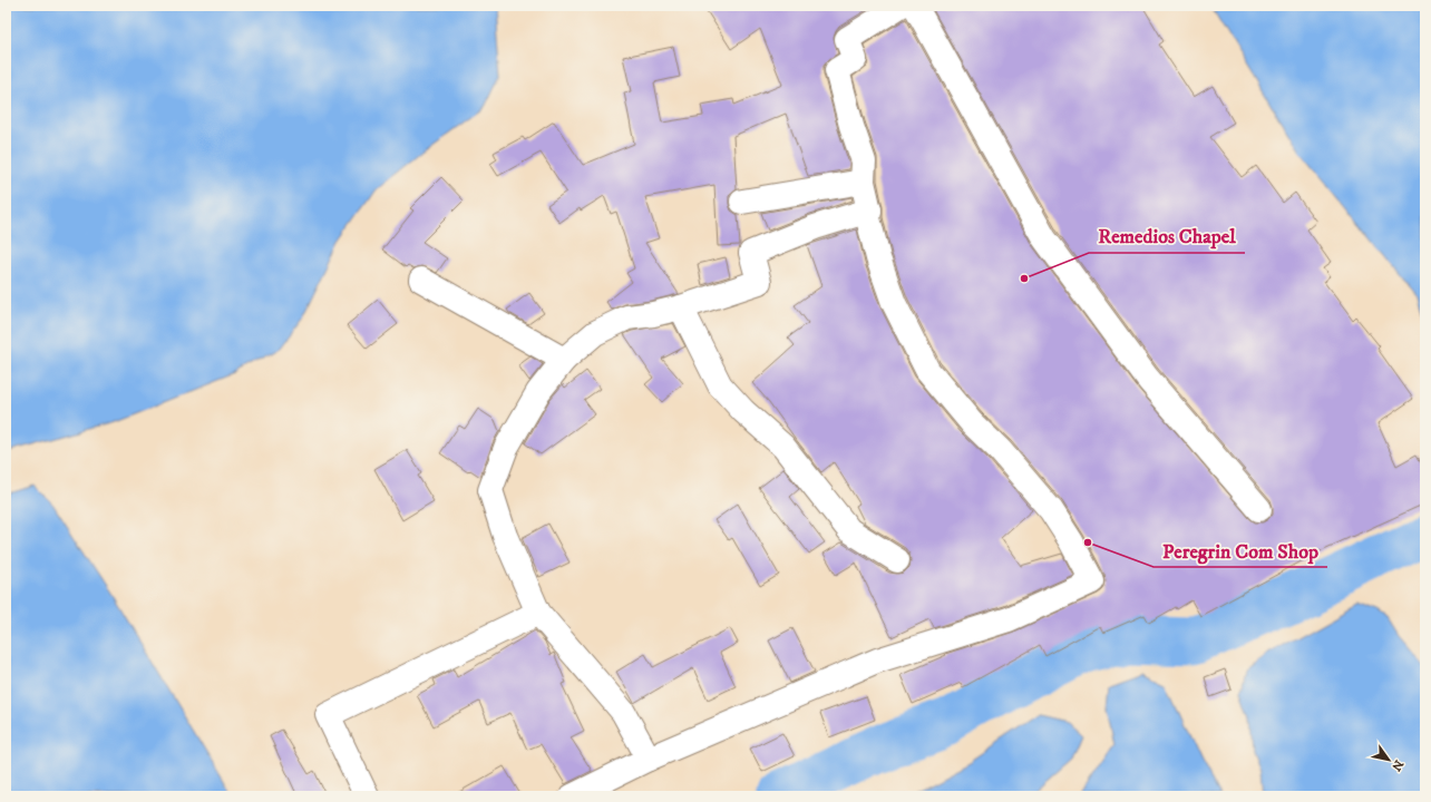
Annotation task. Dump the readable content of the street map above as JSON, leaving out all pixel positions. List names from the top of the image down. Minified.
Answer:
{"places":["Remedios Chapel","Peregrin Com Shop"],"north":"bottom right"}
